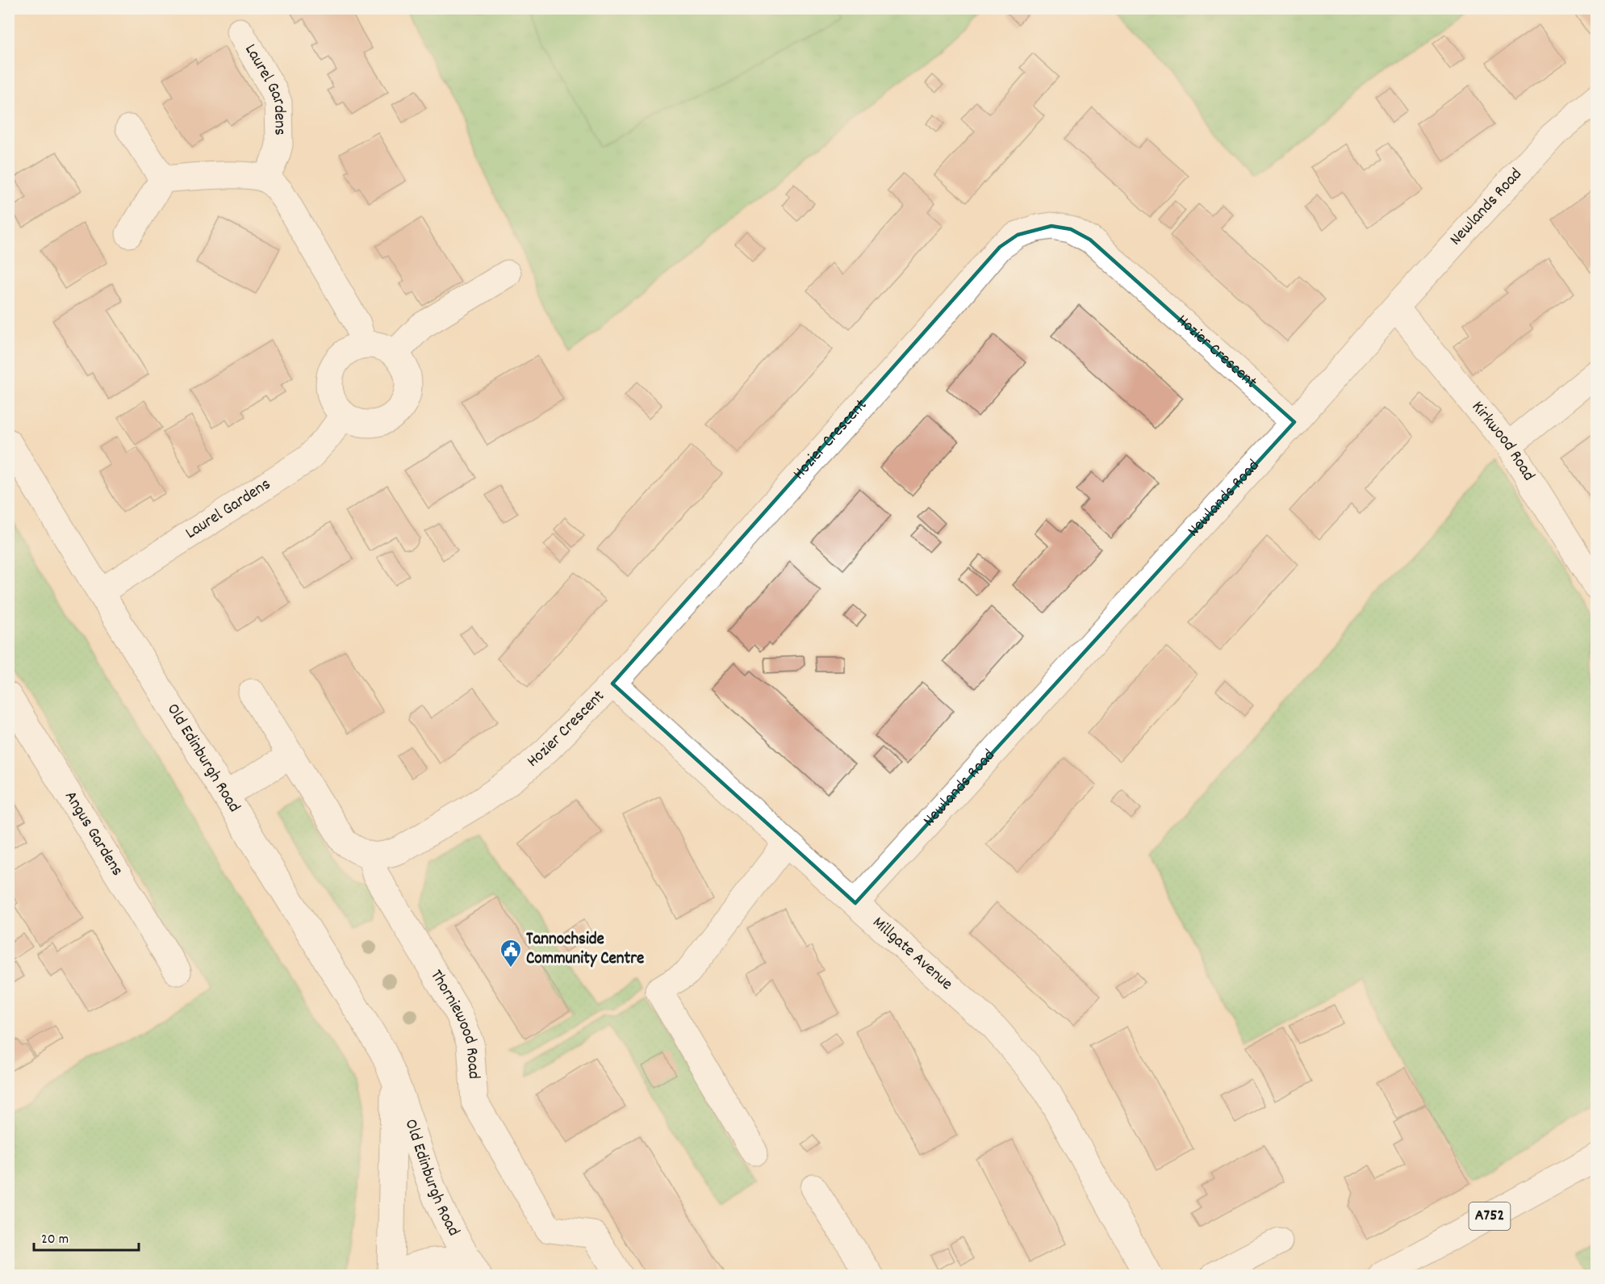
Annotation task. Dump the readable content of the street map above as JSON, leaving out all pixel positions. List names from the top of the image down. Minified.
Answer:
{"streets":{"street":["Laurel Gardens","Newlands Road","Hozier Crescent","Kirkwood Road","Old Edinburgh Road","Angus Gardens","Millgate Avenue","Thorniewood Road","A752"]},"crossings":[["Laurel Gardens","Old Edinburgh Road"],["Newlands Road","Hozier Crescent"],["Newlands Road","Kirkwood Road"],["Newlands Road","Millgate Avenue"],["Hozier Crescent","Millgate Avenue"],["Hozier Crescent","Thorniewood Road"]],"places":{"public building":["Tannochside Community Centre"]},"scale_bar":"20 m"}
